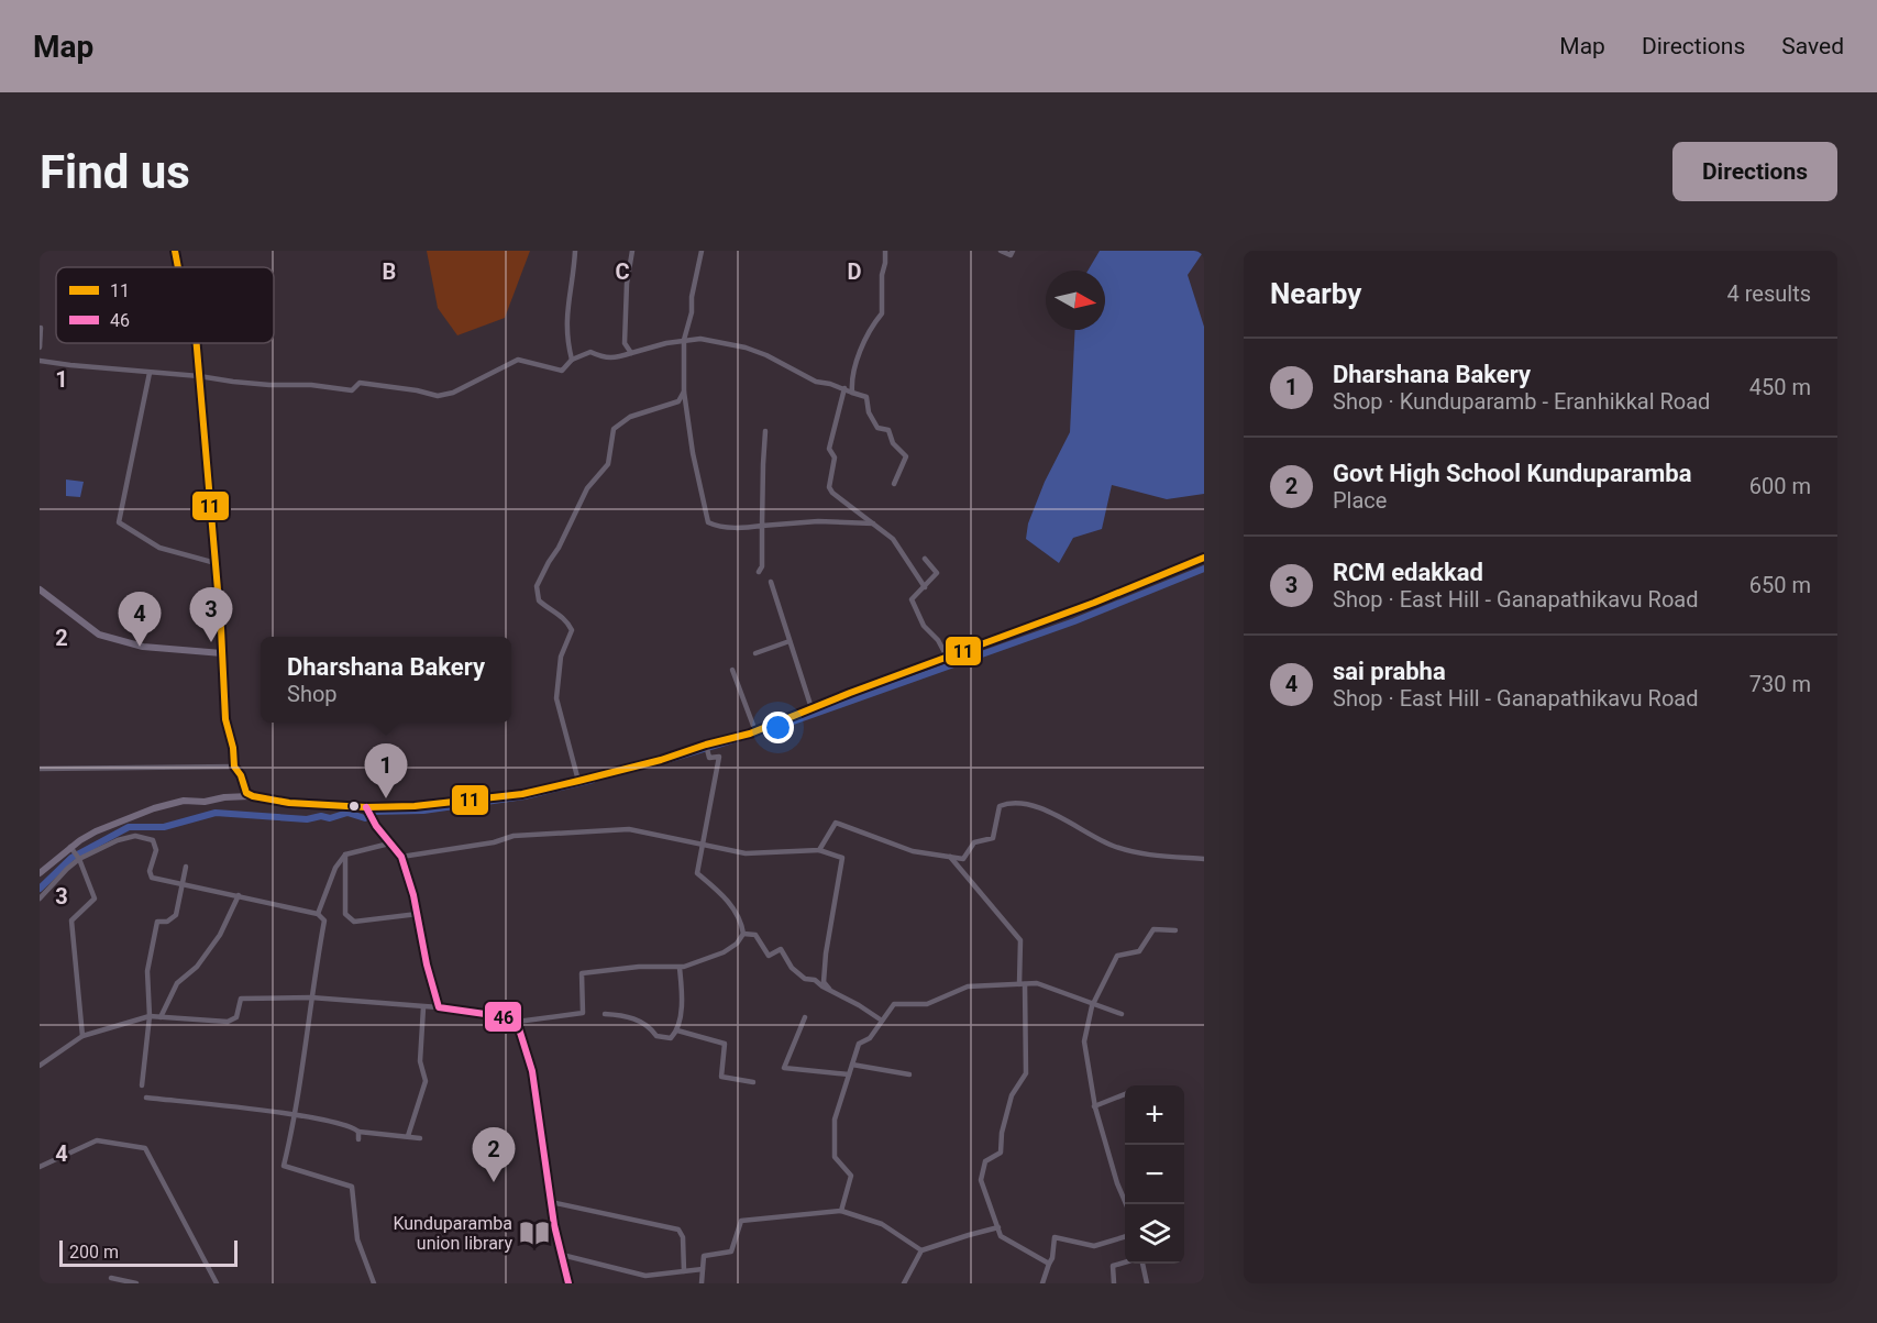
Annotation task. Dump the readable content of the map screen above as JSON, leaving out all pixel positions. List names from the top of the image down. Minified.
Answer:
{"places":{"library":["Kunduparamba union library"]},"lines":["transit line 11","transit line 46"],"legend":["11","46"],"scale_bar":"200 m","north":"right","page":{"header":"Map","nav":["Map","Directions","Saved"],"buttons":"Directions","title":"Find us","heading":["Nearby","4 results"],"list":[{"mark":"1","name":"Dharshana Bakery","note":"Shop · Kunduparamb - Eranhikkal Road","value":"450 m"},{"mark":"2","name":"Govt High School Kunduparamba","note":"Place","value":"600 m"},{"mark":"3","name":"RCM edakkad","note":"Shop · East Hill - Ganapathikavu Road","value":"650 m"},{"mark":"4","name":"sai prabha","note":"Shop · East Hill - Ganapathikavu Road","value":"730 m"}],"pins":["3","4","1","2"],"popup":["Dharshana Bakery","Shop"],"map_buttons":["+","−"],"scale":"200 m"},"grid":{"columns":["B","C","D"],"rows":["1","2","3","4"]}}
